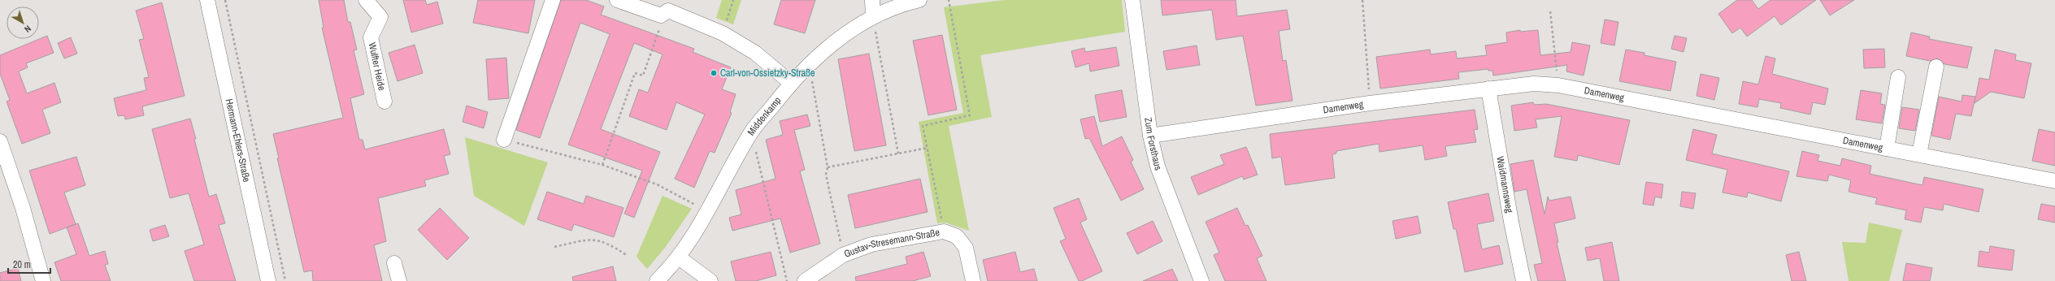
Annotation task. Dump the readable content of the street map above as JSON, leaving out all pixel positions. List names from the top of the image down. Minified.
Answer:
{"streets":{"street":["Wulfter Heide","Damenweg","Middenkamp","Hermann-Ehlers-Straße","Zum Forsthaus","Waidmannsweg","Gustav-Stresemann-Straße"]},"crossings":[["Damenweg","Zum Forsthaus"],["Damenweg","Waidmannsweg"]],"places":["Carl-von-Ossietzky-Straße"],"scale_bar":"20 m","north":"bottom right"}
